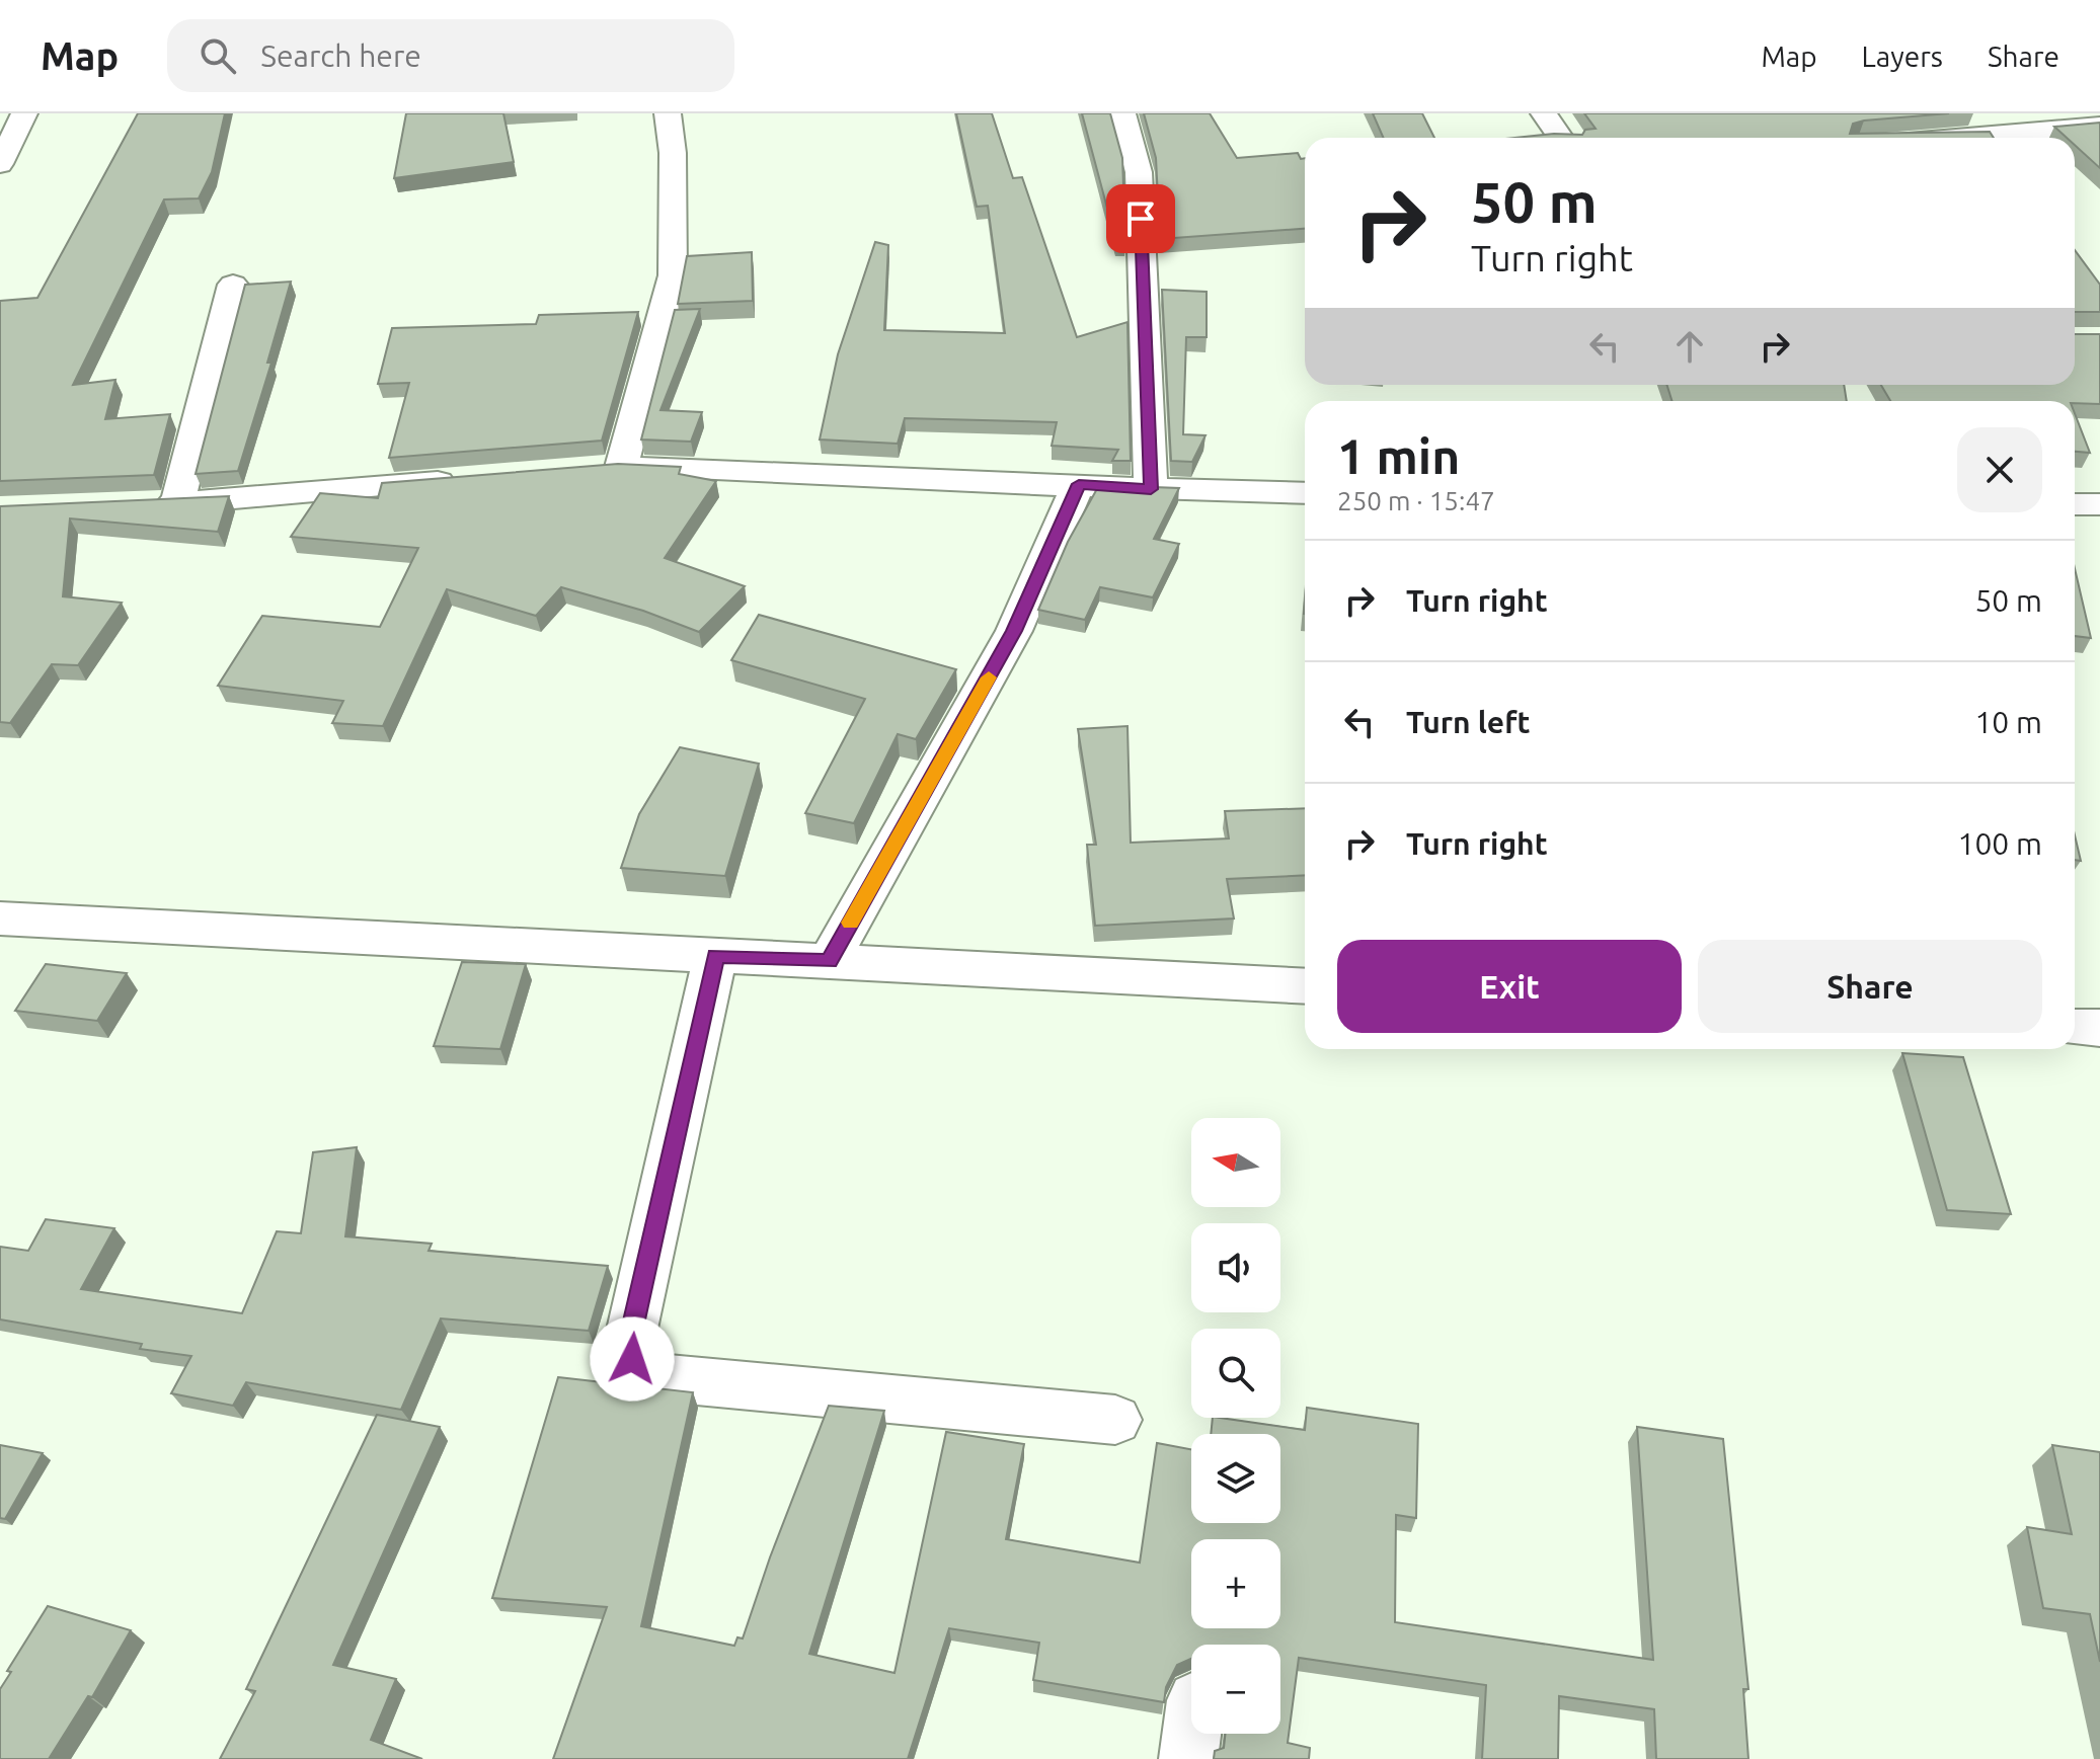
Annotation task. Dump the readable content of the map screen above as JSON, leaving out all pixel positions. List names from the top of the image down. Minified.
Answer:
{"north":"left","page":{"header":"Map","search":"Search here","nav":["Map","Layers","Share"],"turn":["50 m","Turn right"],"heading":["1 min","250 m · 15:47"],"list":[{"name":"Turn right","value":"50 m"},{"name":"Turn left","value":"10 m"},{"name":"Turn right","value":"100 m"}],"buttons":["Exit","Share"],"map_buttons":["+","−"]}}
